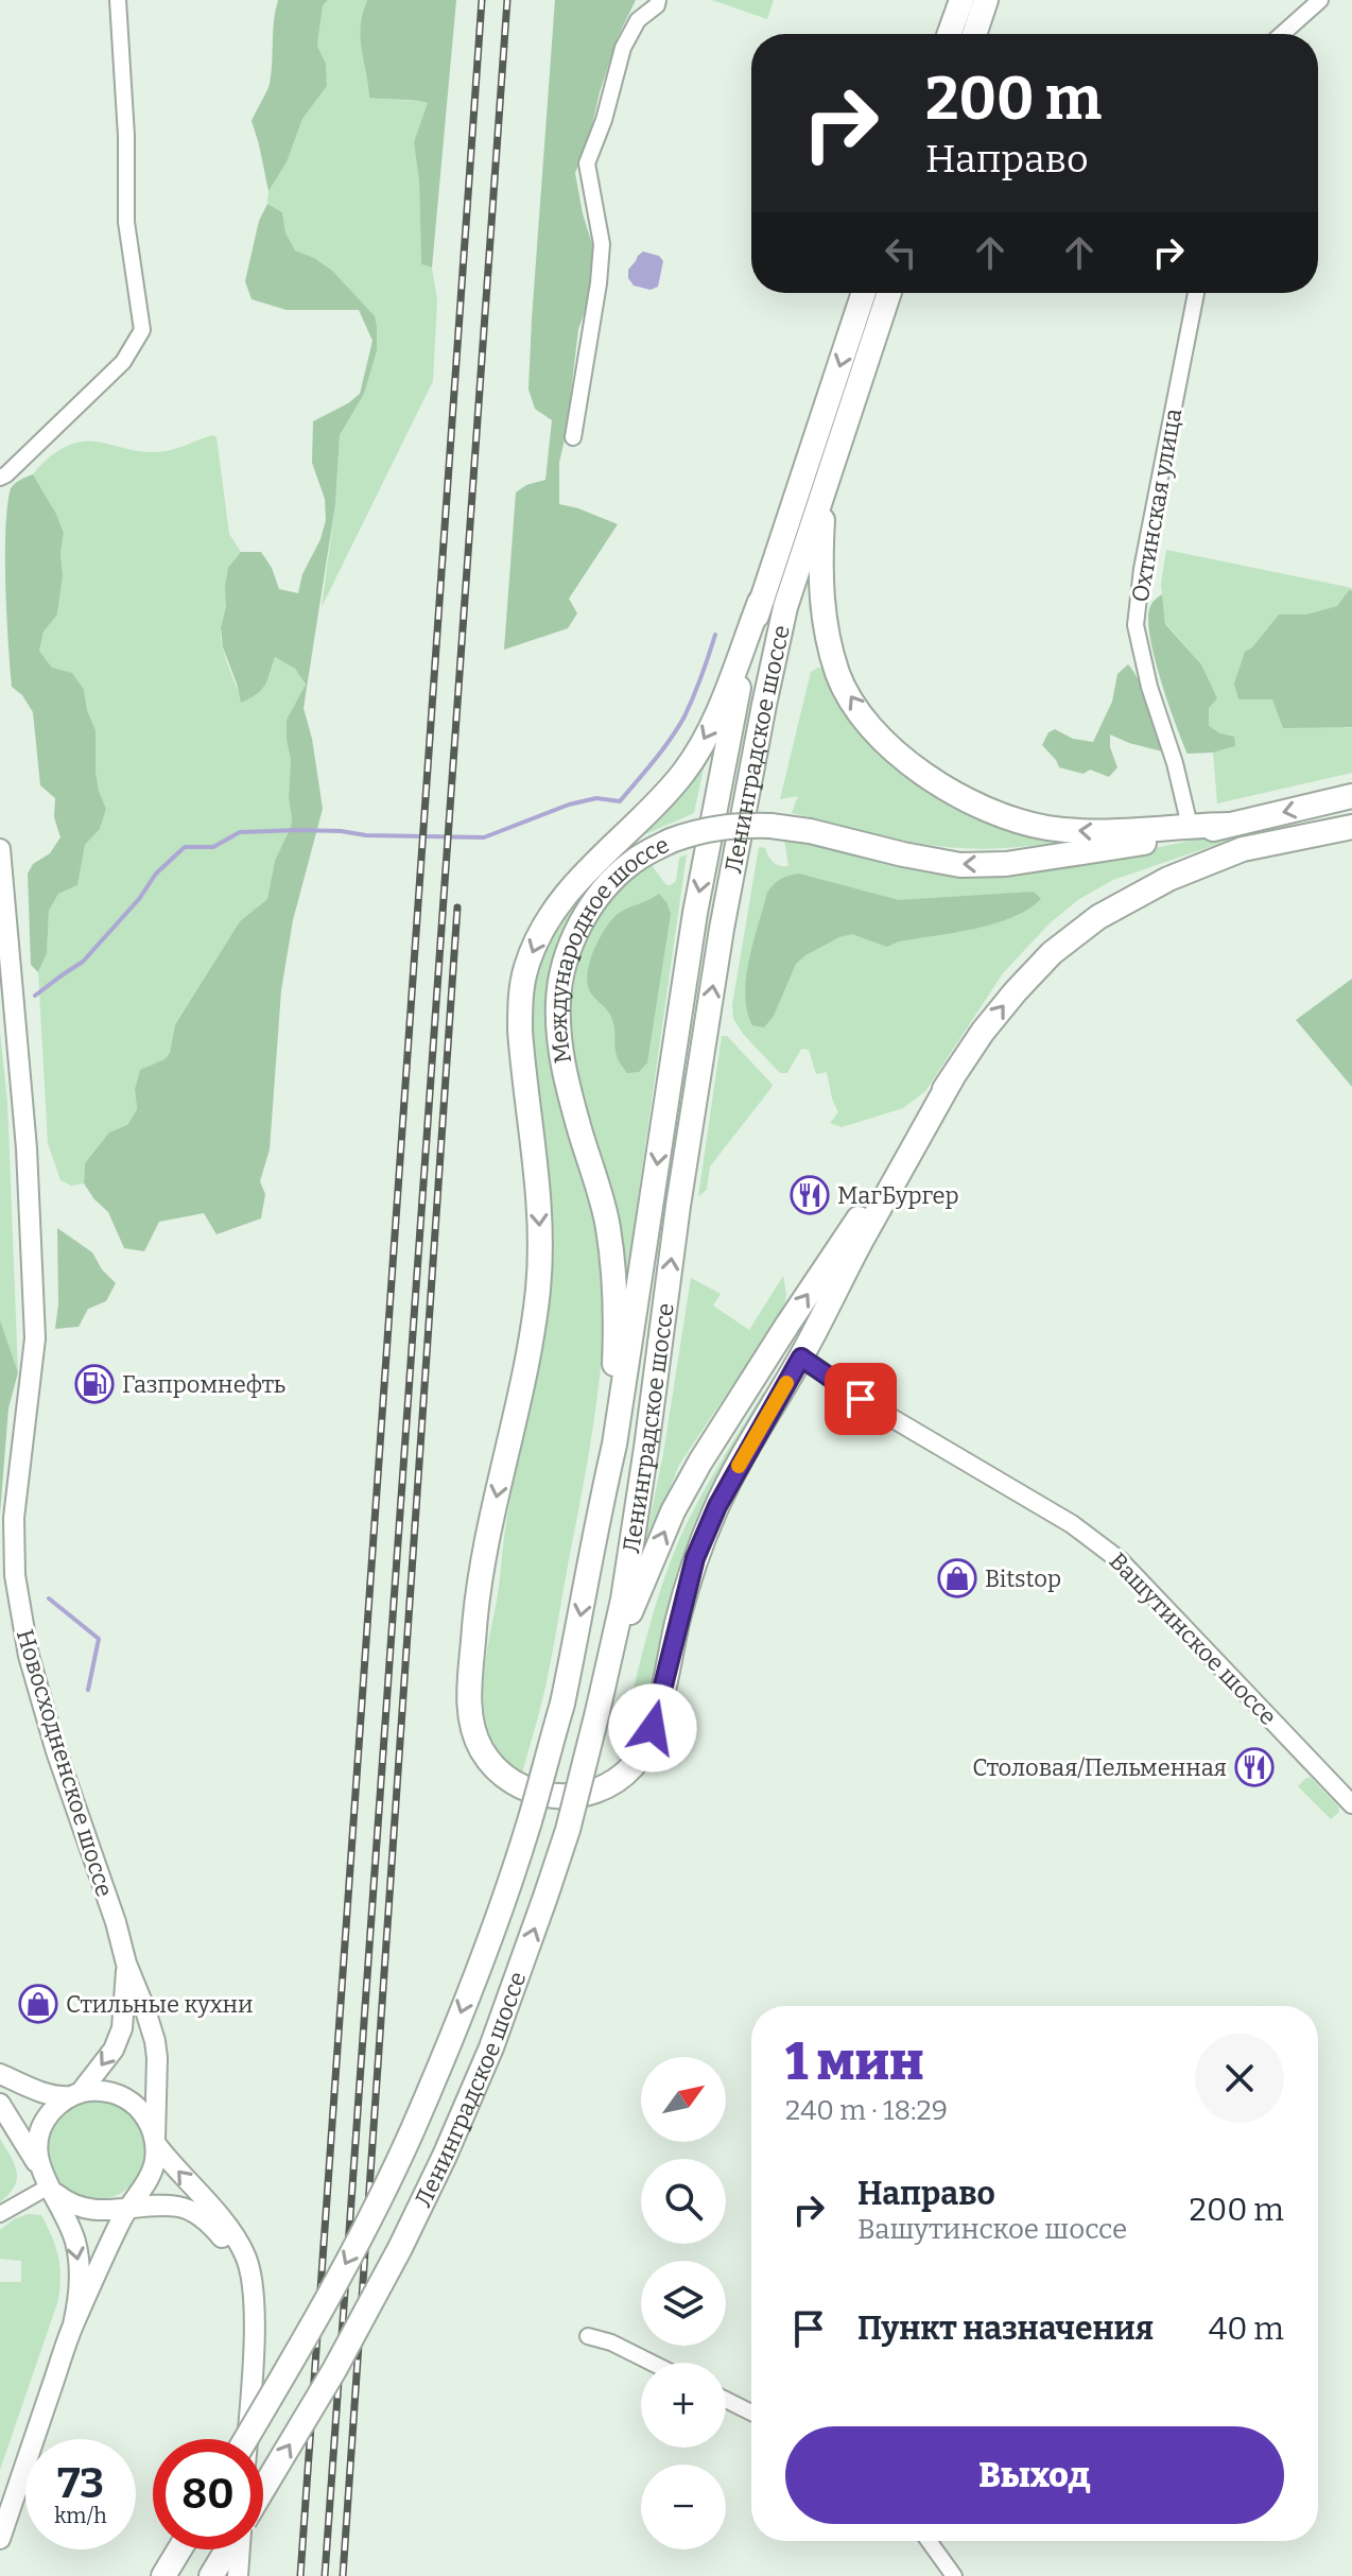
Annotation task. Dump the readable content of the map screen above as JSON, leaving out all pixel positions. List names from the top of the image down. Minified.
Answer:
{"streets":{"highway":["Ленинградское шоссе","Международное шоссе"],"main road":["Новосходненское шоссе"],"street":["Охтинская улица","Вашутинское шоссе"]},"crossings":[["Ленинградское шоссе","Международное шоссе"]],"places":{"restaurant":["МагБургер","Столовая/Пельменная"],"fuel station":["Газпромнефть"],"shop":["Bitstop","Стильные кухни"]},"north":"top right","page":{"turn":["200 m","Направо"],"heading":["1 мин","240 m · 18:29"],"map_buttons":["+","−"],"list":[{"name":"Направо","note":"Вашутинское шоссе","value":"200 m"},{"name":"Пункт назначения","value":"40 m"}],"buttons":"Выход","speed":"73 km/h","limit":"80"}}
